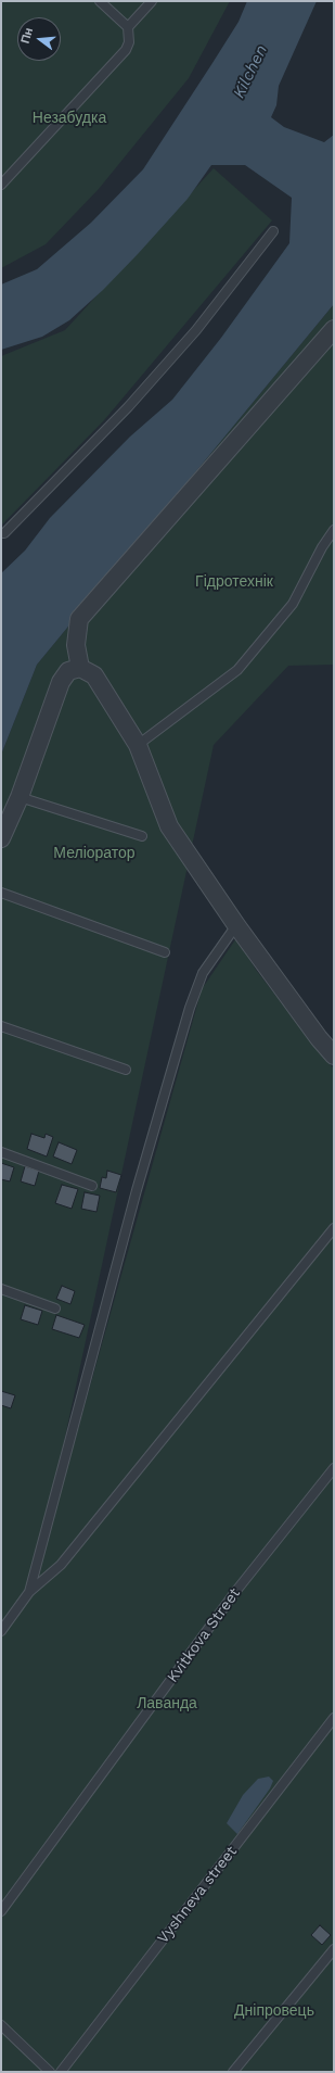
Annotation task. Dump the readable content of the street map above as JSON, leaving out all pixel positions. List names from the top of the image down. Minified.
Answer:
{"streets":{"lane":["Kvitkova Street","Vyshneva street"]},"water":["Kilchen"],"parks":["Незабудка","Гідротехнік","Меліоратор","Лаванда","Дніпровець"],"north":"left"}
